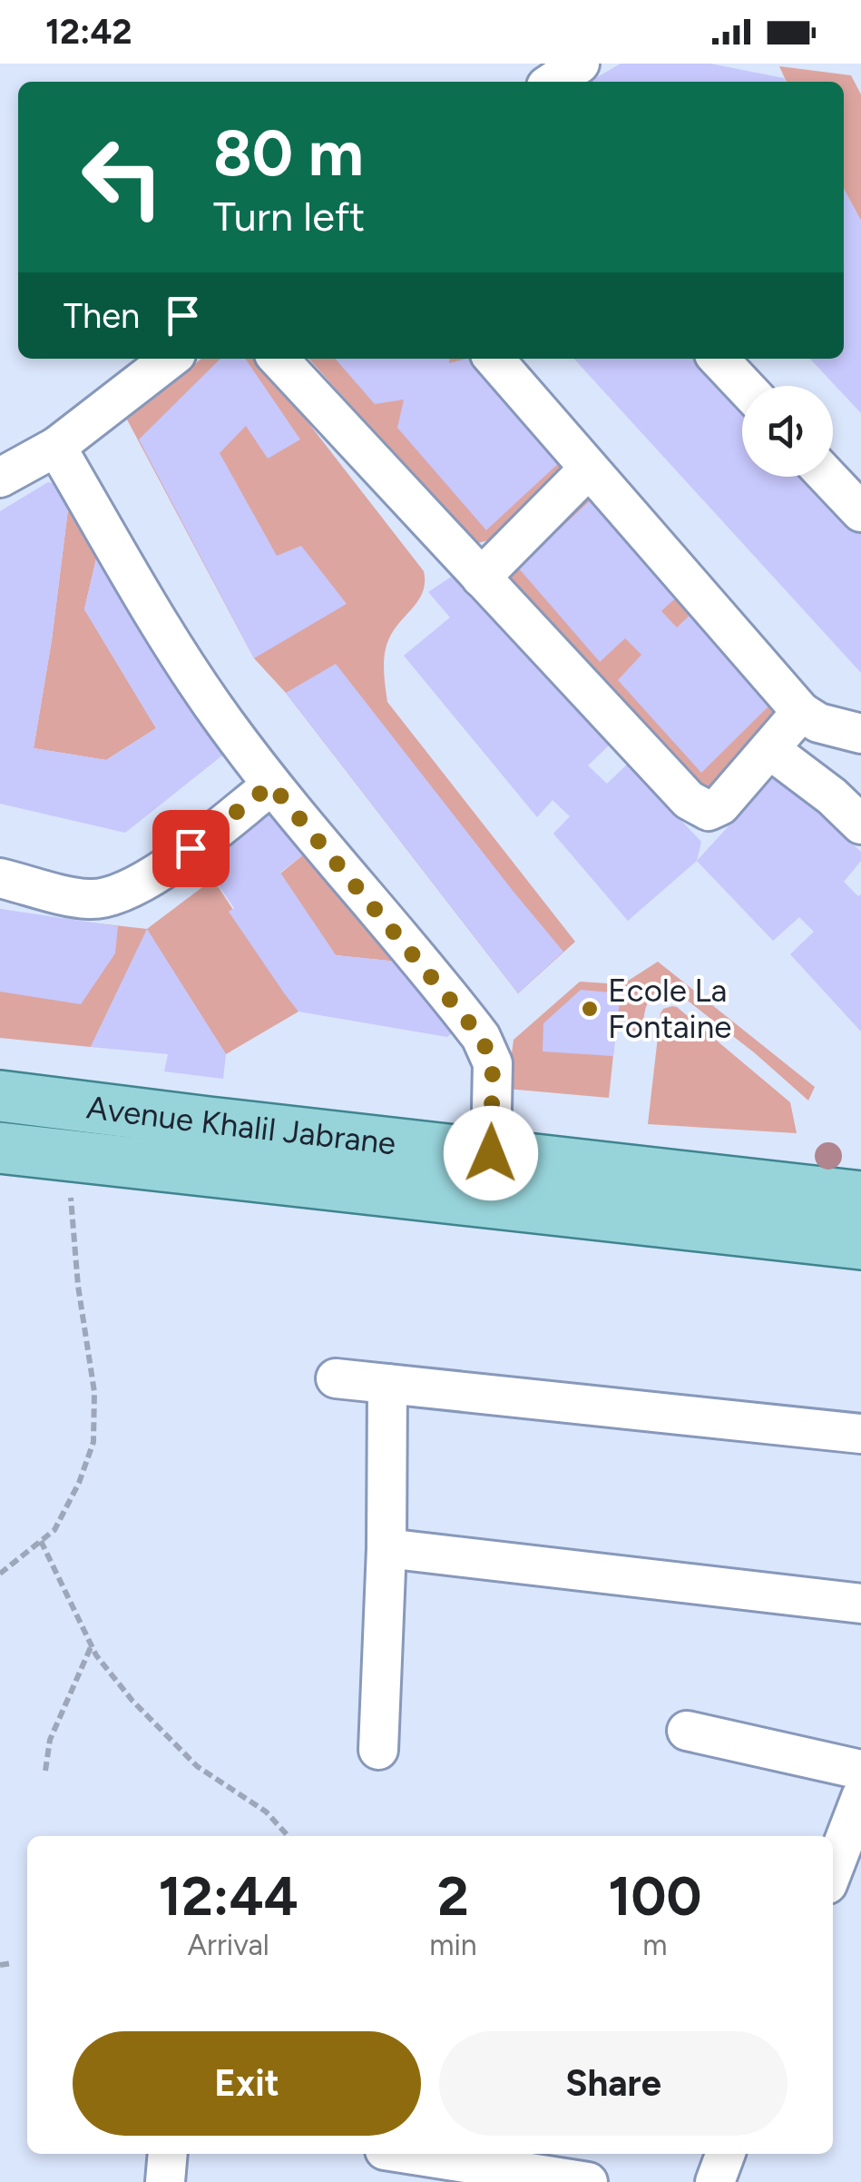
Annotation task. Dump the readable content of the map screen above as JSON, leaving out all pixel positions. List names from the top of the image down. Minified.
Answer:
{"streets":{"main road":["Avenue Khalil Jabrane"]},"places":["Ecole La Fontaine"],"page":{"status":"12:42","turn":["80 m","Turn left"],"then":"Then","eta":["12:44","Arrival","2","min","100","m"],"buttons":["Exit","Share"]}}
